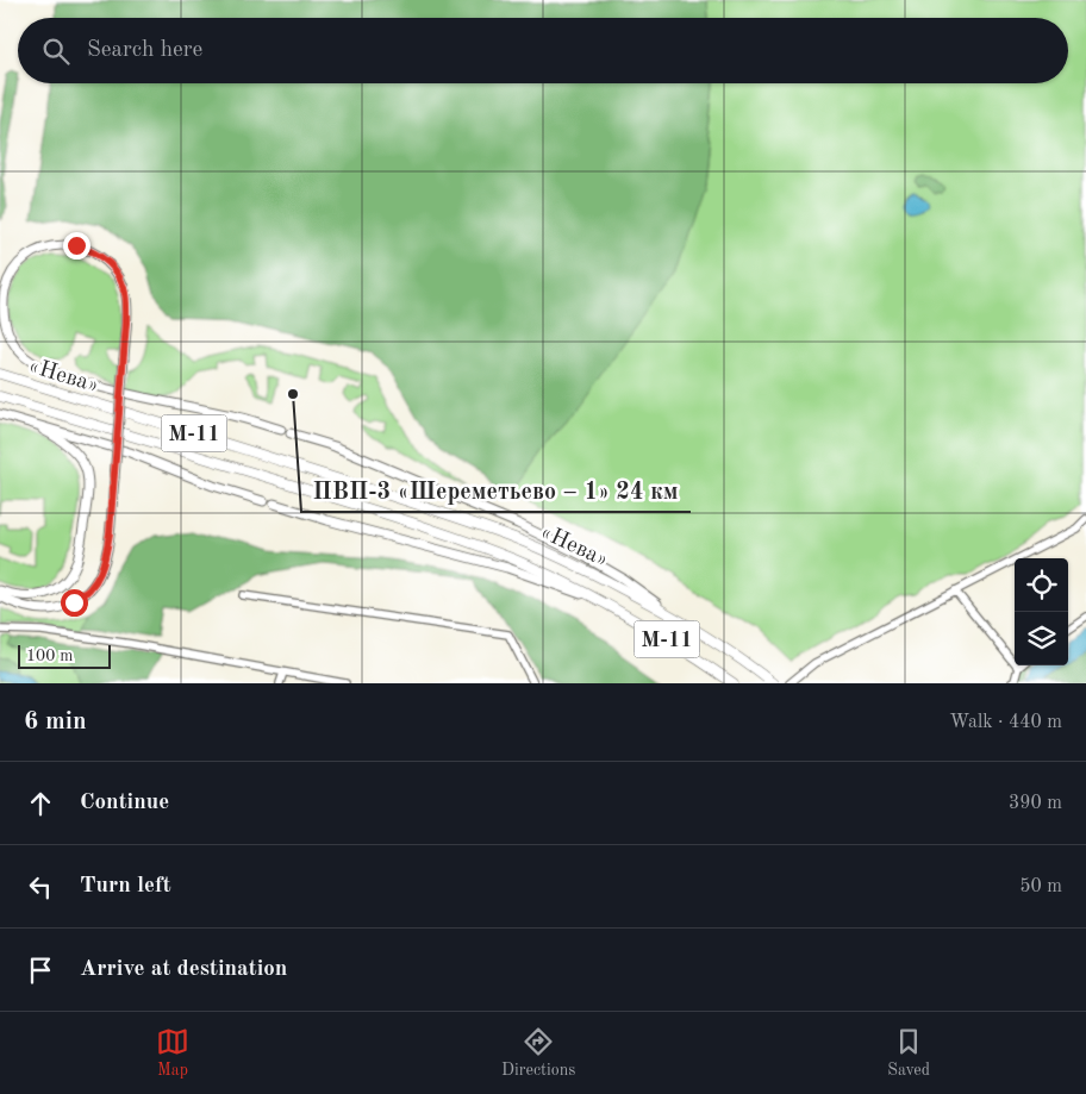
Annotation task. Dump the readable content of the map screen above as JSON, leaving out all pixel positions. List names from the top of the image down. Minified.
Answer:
{"streets":{"highway":["«Нева»","М-11"]},"crossings":[["«Нева»","М-11"]],"places":["ПВП-3 «Шереметьево – 1» 24 км"],"scale_bar":"100 m","page":{"search":"Search here","scale":"100 m","heading":["6 min","Walk · 440 m"],"list":[["Continue","390 m"],["Turn left","50 m"],"Arrive at destination"],"nav":["Map","Directions","Saved"]}}
